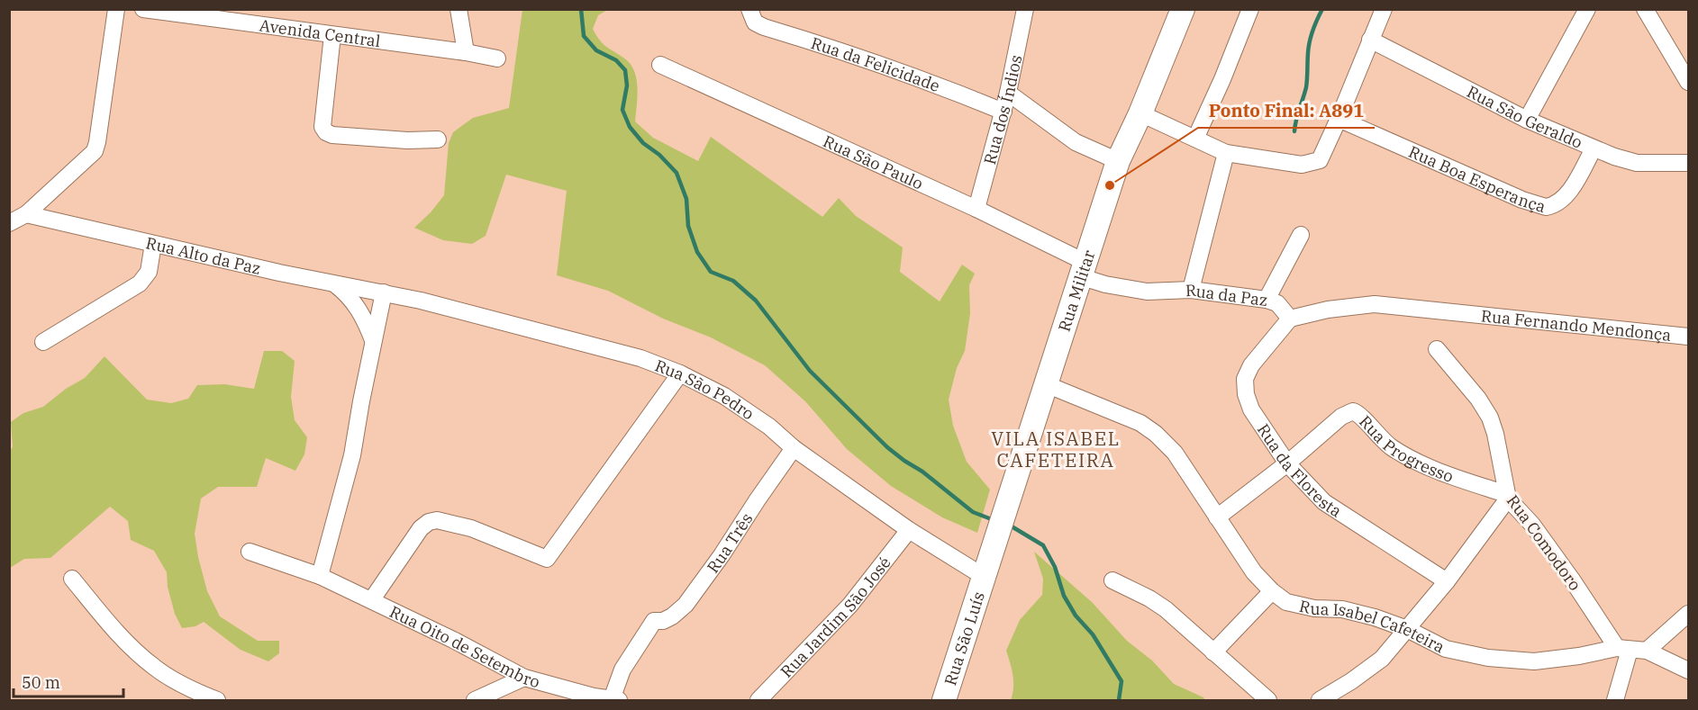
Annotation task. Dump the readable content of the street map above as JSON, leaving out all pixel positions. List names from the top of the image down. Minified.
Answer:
{"streets":{"street":["Avenida Central","Rua da Felicidade","Rua dos Índios","Rua São Geraldo","Rua São Paulo","Rua Boa Esperança","Rua Alto da Paz","Rua Militar","Rua da Paz","Rua Fernando Mendonça","Rua São Pedro","Rua Progresso","Rua da Floresta","Rua Três","Rua Comodoro","Rua Jardim São José","Rua Isabel Cafeteira","Rua São Luís","Rua Oito de Setembro"]},"crossings":[["Rua da Felicidade","Rua dos Índios"],["Rua dos Índios","Rua São Paulo"],["Rua São Geraldo","Rua Boa Esperança"],["Rua São Paulo","Rua Militar"],["Rua São Paulo","Rua da Paz"],["Rua Alto da Paz","Rua São Pedro"],["Rua Militar","Rua da Paz"],["Rua Militar","Rua São Pedro"],["Rua Militar","Rua Isabel Cafeteira"],["Rua Militar","Rua São Luís"],["Rua da Paz","Rua Fernando Mendonça"],["Rua da Paz","Rua da Floresta"],["Rua Fernando Mendonça","Rua da Floresta"],["Rua São Pedro","Rua Três"],["Rua São Pedro","Rua Jardim São José"],["Rua São Pedro","Rua São Luís"],["Rua Progresso","Rua da Floresta"],["Rua Progresso","Rua Comodoro"],["Rua Progresso","Rua Isabel Cafeteira"],["Rua Três","Rua Oito de Setembro"],["Rua Comodoro","Rua Isabel Cafeteira"]],"districts":["VILA ISABEL CAFETEIRA"],"places":["Ponto Final: A891"],"scale_bar":"50 m"}
